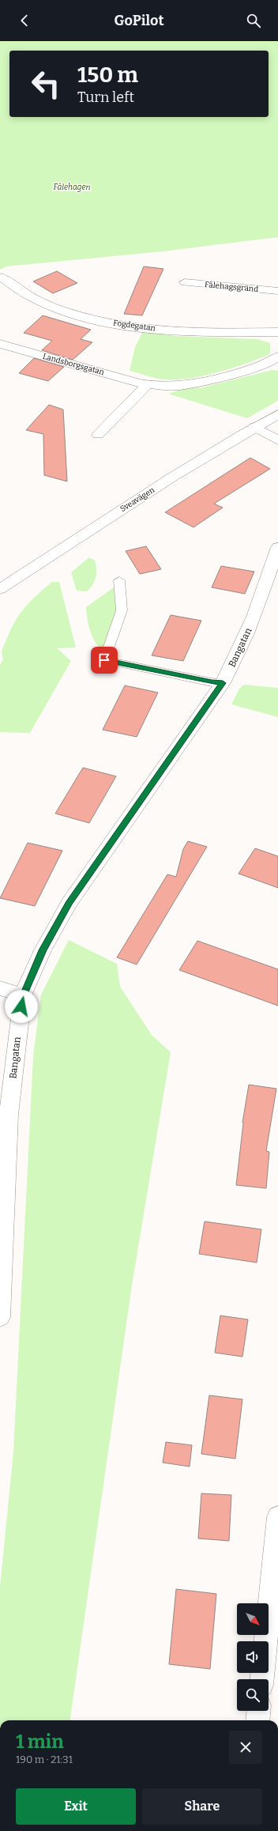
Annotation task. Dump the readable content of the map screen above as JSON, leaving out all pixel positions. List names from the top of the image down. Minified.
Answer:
{"streets":{"street":["Fålehagsgränd","Fogdegatan","Landsborgsgatan","Sveavägen","Bangatan"]},"parks":["Fålehagen"],"north":"bottom right","page":{"header":"GoPilot","turn":["150 m","Turn left"],"heading":["1 min","190 m · 21:31"],"buttons":["Exit","Share"]}}
